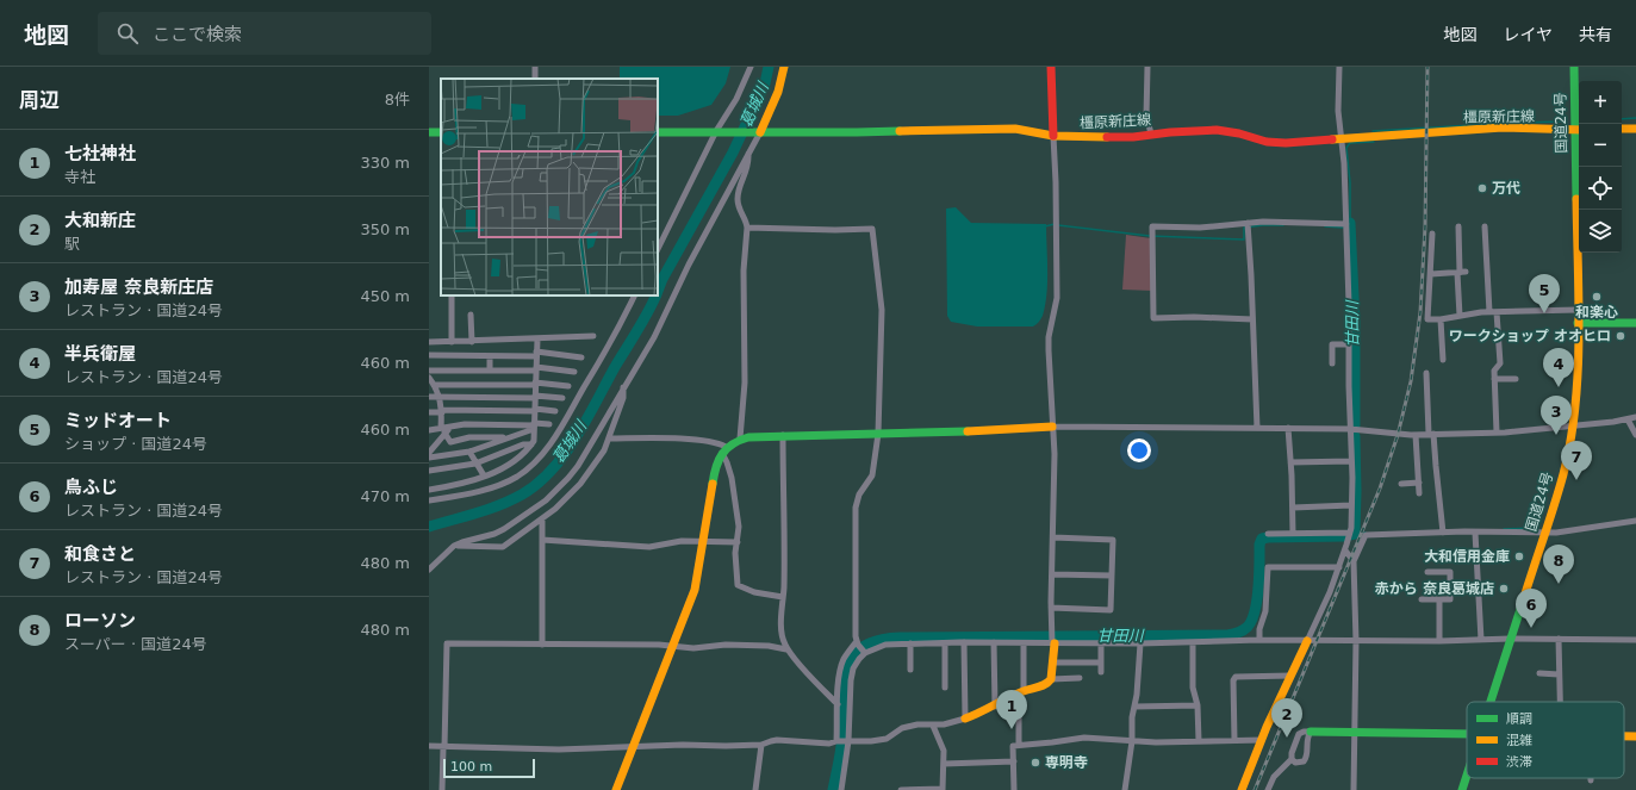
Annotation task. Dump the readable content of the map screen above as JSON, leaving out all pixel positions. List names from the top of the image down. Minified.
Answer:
{"streets":{"main road":["橿原新庄線","国道24号"]},"crossings":[["橿原新庄線","国道24号"]],"water":["葛城川","甘田川"],"places":["万代","和楽心","ワークショップ オオヒロ","大和信用金庫","赤から 奈良葛城店","専明寺"],"legend":["順調","混雑","渋滞"],"scale_bar":"100 m","page":{"header":"地図","search":"ここで検索","nav":["地図","レイヤ","共有"],"heading":["周辺","8件"],"map_buttons":["+","−"],"list":[{"mark":"1","name":"七社神社","note":"寺社","value":"330 m"},{"mark":"2","name":"大和新庄","note":"駅","value":"350 m"},{"mark":"3","name":"加寿屋 奈良新庄店","note":"レストラン · 国道24号","value":"450 m"},{"mark":"4","name":"半兵衛屋","note":"レストラン · 国道24号","value":"460 m"},{"mark":"5","name":"ミッドオート","note":"ショップ · 国道24号","value":"460 m"},{"mark":"6","name":"鳥ふじ","note":"レストラン · 国道24号","value":"470 m"},{"mark":"7","name":"和食さと","note":"レストラン · 国道24号","value":"480 m"},{"mark":"8","name":"ローソン","note":"スーパー · 国道24号","value":"480 m"}],"pins":["5","4","3","7","8","6","1","2"],"scale":"100 m"}}
